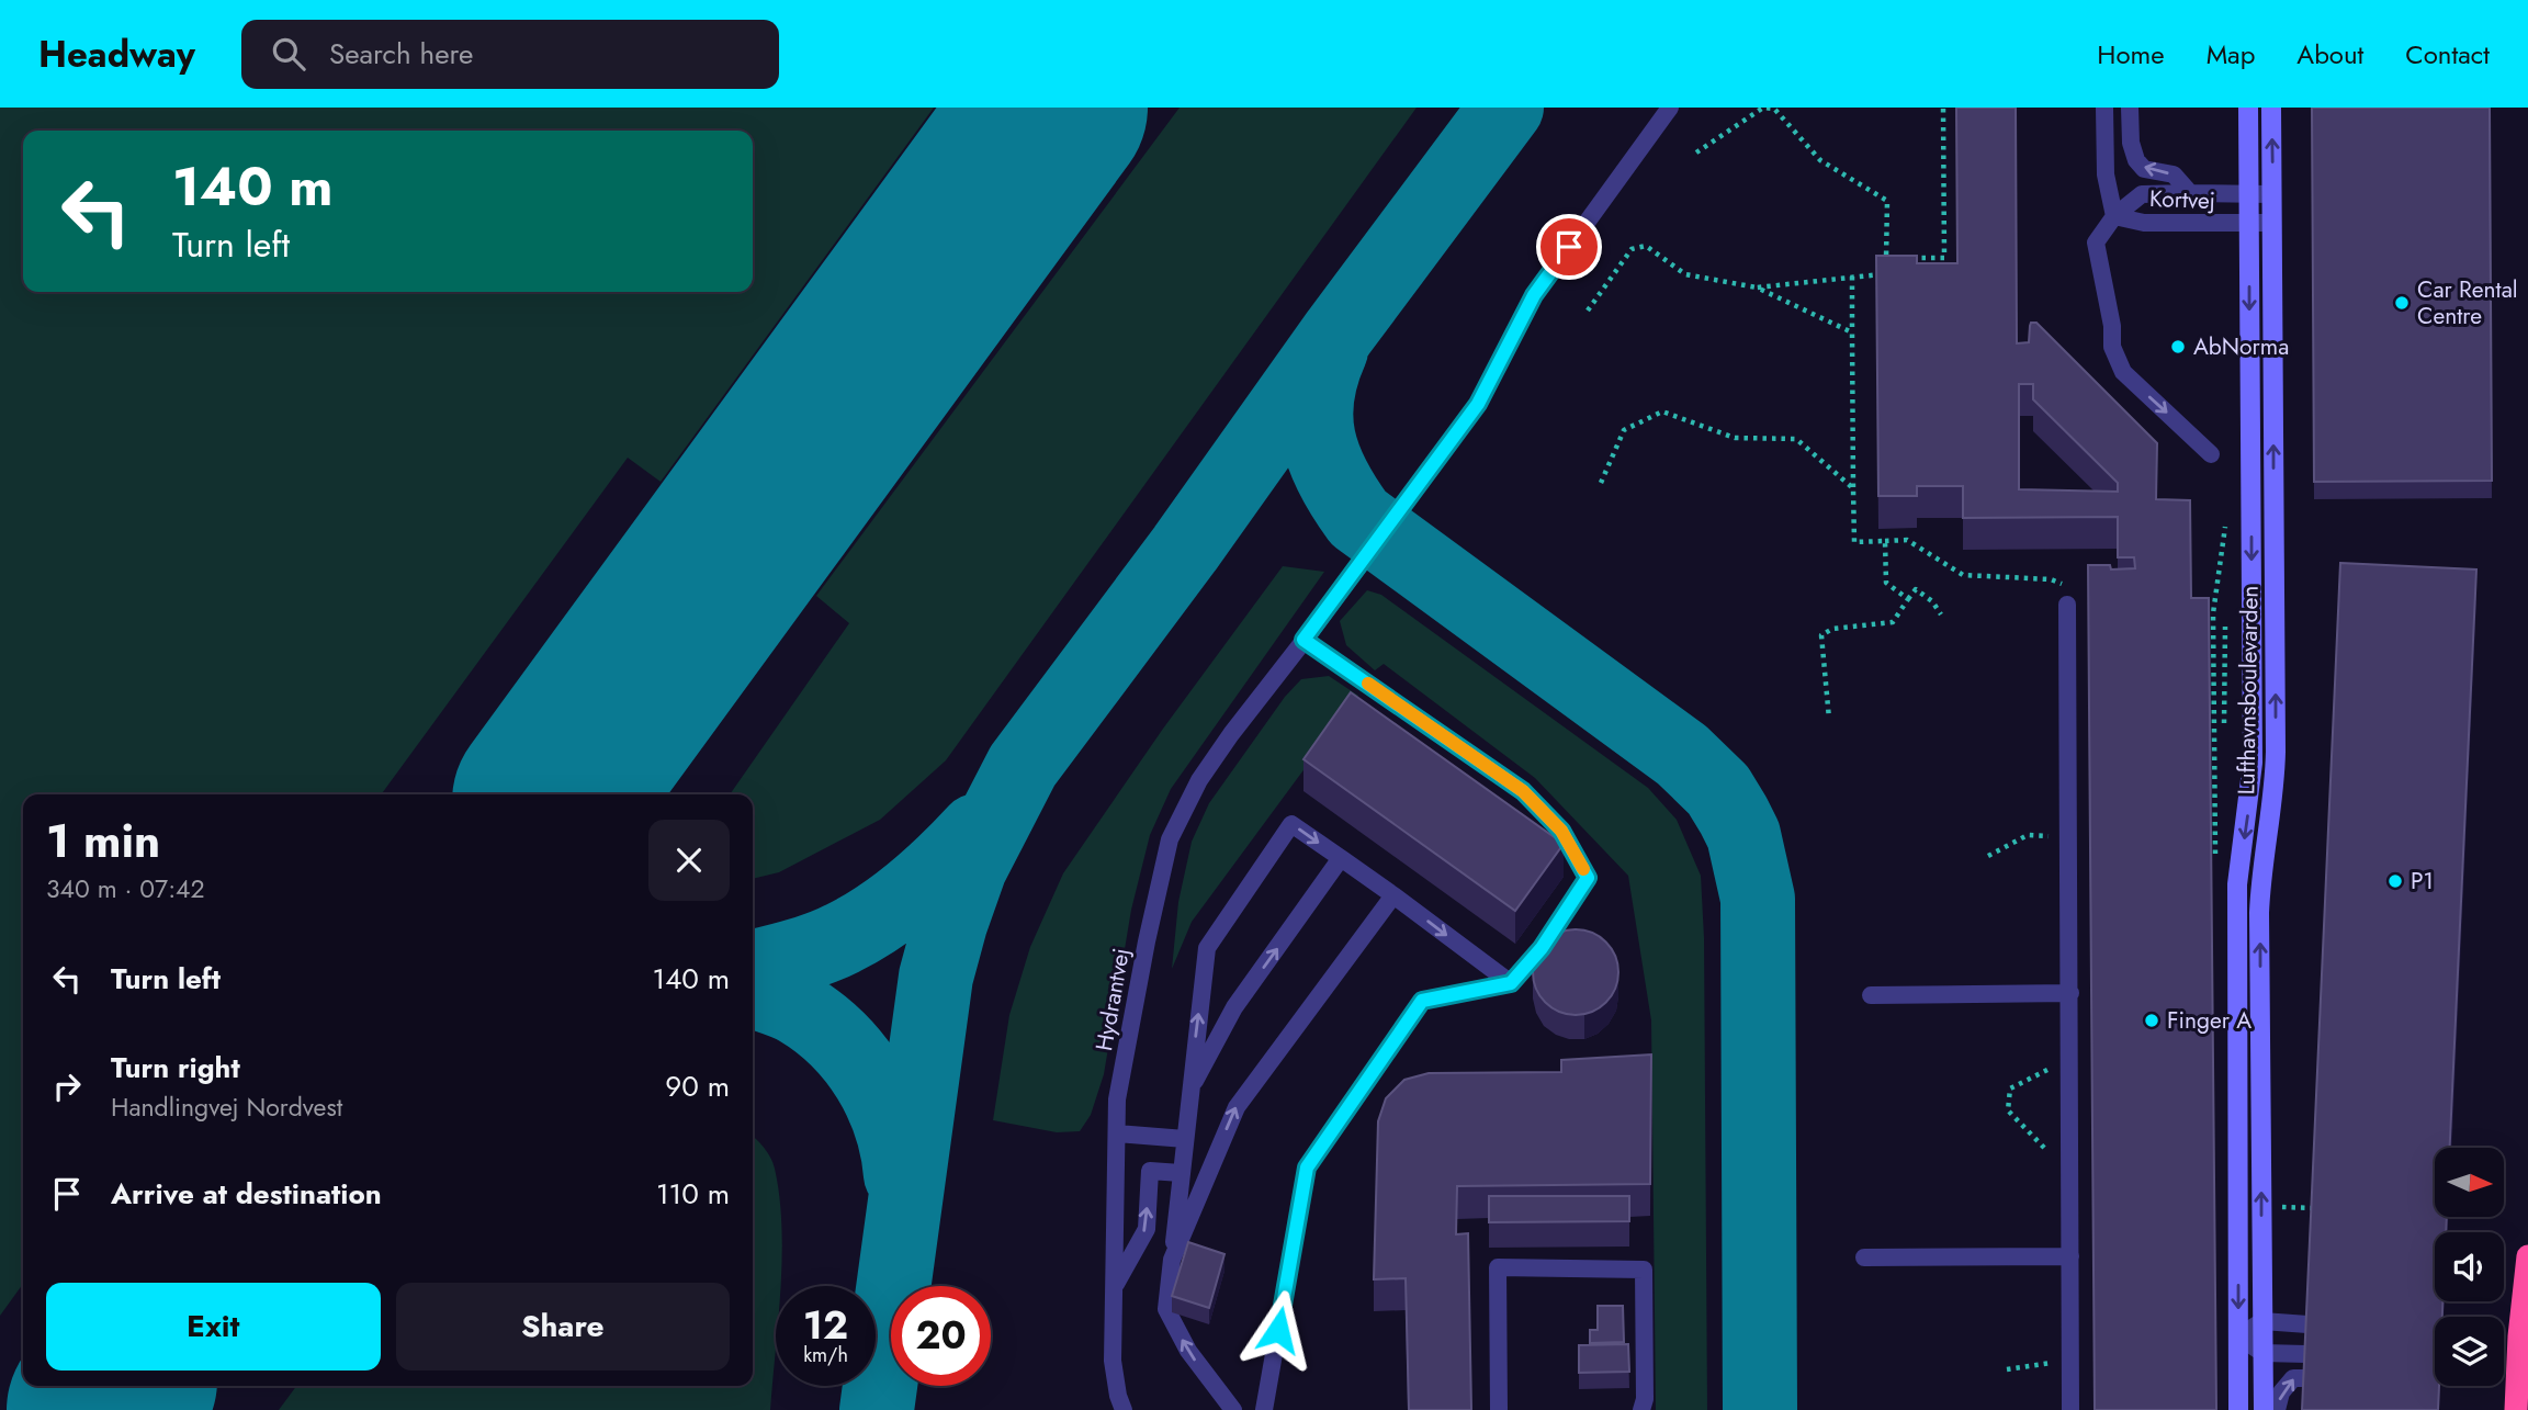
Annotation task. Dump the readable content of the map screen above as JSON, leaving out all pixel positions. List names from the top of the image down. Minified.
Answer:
{"streets":{"street":["Lufthavnsboulevarden"],"lane":["Kortvej","Hydrantvej"]},"crossings":[["Kortvej","Lufthavnsboulevarden"]],"places":["Car Rental Centre","AbNorma","P1","Finger A"],"north":"right","page":{"header":"Headway","search":"Search here","nav":["Home","Map","About","Contact"],"turn":["140 m","Turn left"],"heading":["1 min","340 m · 07:42"],"list":[{"name":"Turn left","value":"140 m"},{"name":"Turn right","note":"Handlingvej Nordvest","value":"90 m"},{"name":"Arrive at destination","value":"110 m"}],"buttons":["Exit","Share"],"speed":"12 km/h","limit":"20"}}
